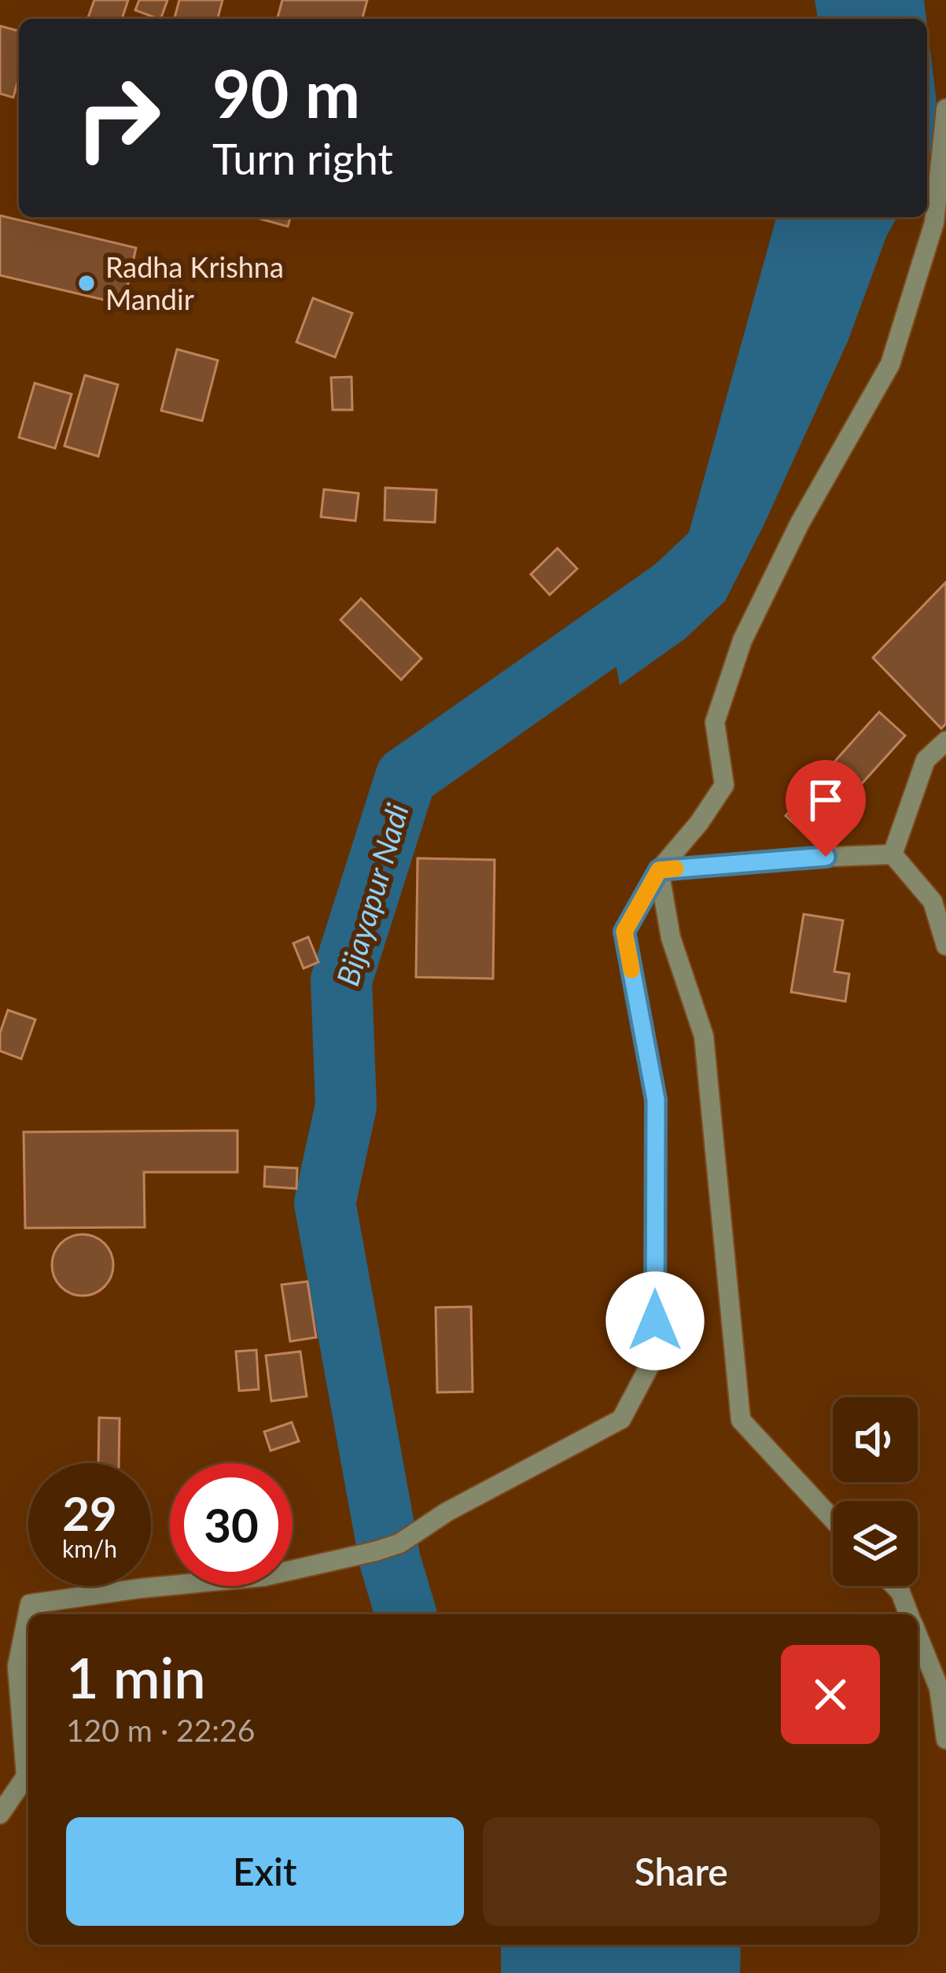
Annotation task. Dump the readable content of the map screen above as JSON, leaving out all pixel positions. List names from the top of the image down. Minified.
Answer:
{"water":["Bijayapur Nadi"],"places":["Radha Krishna Mandir"],"page":{"turn":["90 m","Turn right"],"speed":"29 km/h","limit":"30","heading":["1 min","120 m · 22:26"],"buttons":["Exit","Share"]}}
